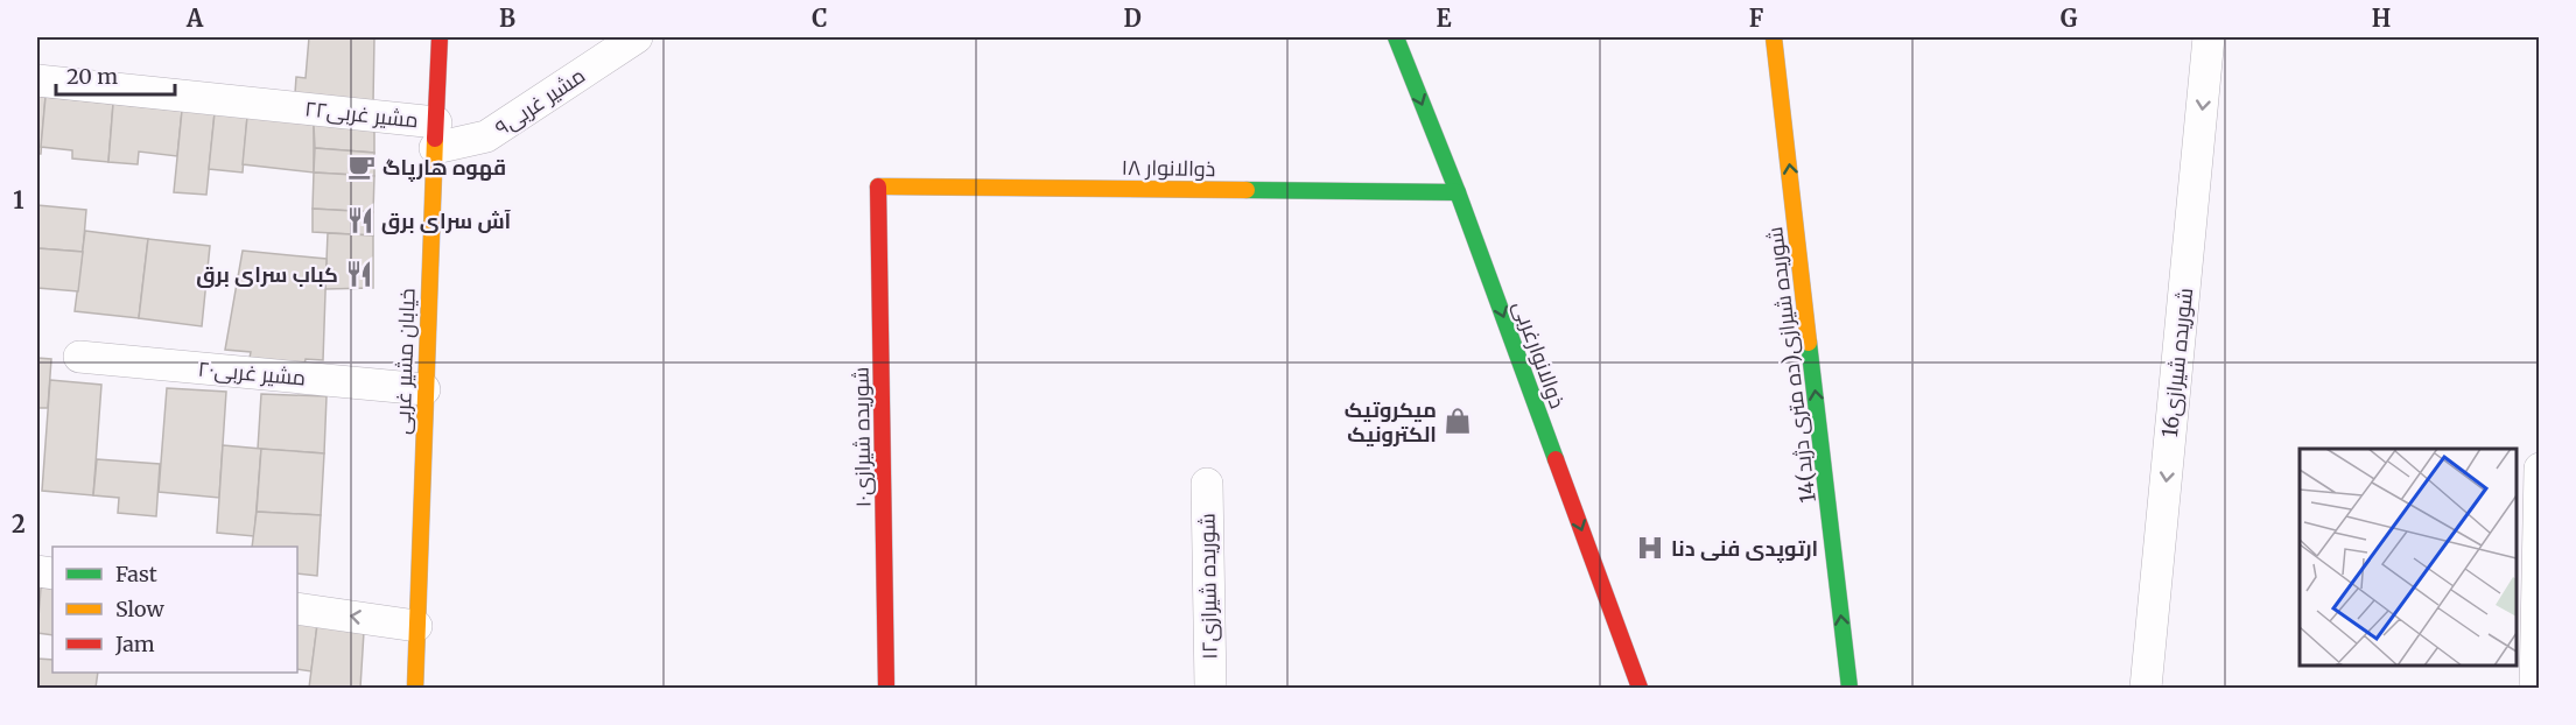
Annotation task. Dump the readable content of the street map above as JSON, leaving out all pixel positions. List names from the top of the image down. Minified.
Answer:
{"streets":{"street":["مشیر غربی۹","مشیر غربی۲۲","ذوالانوار ۱۸","ذوالانوارغربی","خیابان مشیر غربی","شوریده شیرازی16","14شوریده شیرازی(ده متری دژبد)","مشیر غربی۲۰","۱۰شوریده شیرازی","شوریده شیرازی۱۲"]},"crossings":[["مشیر غربی۹","مشیر غربی۲۲"],["مشیر غربی۹","خیابان مشیر غربی"],["مشیر غربی۲۲","خیابان مشیر غربی"],["ذوالانوار ۱۸","ذوالانوارغربی"],["ذوالانوار ۱۸","۱۰شوریده شیرازی"],["خیابان مشیر غربی","مشیر غربی۲۰"]],"one_way":["ذوالانوارغربی","شوریده شیرازی16","14شوریده شیرازی(ده متری دژبد)"],"places":{"cafe":["قهوه هارپاگ"],"restaurant":["آش سرای برق","کباب سرای برق"],"shop":["میکروتیک الکترونیک"],"hospital":["ارتوپدی فنی دنا"]},"legend":["Fast","Slow","Jam"],"scale_bar":"20 m","grid":{"columns":["A","B","C","D","E","F","G","H"],"rows":["1","2"]}}
